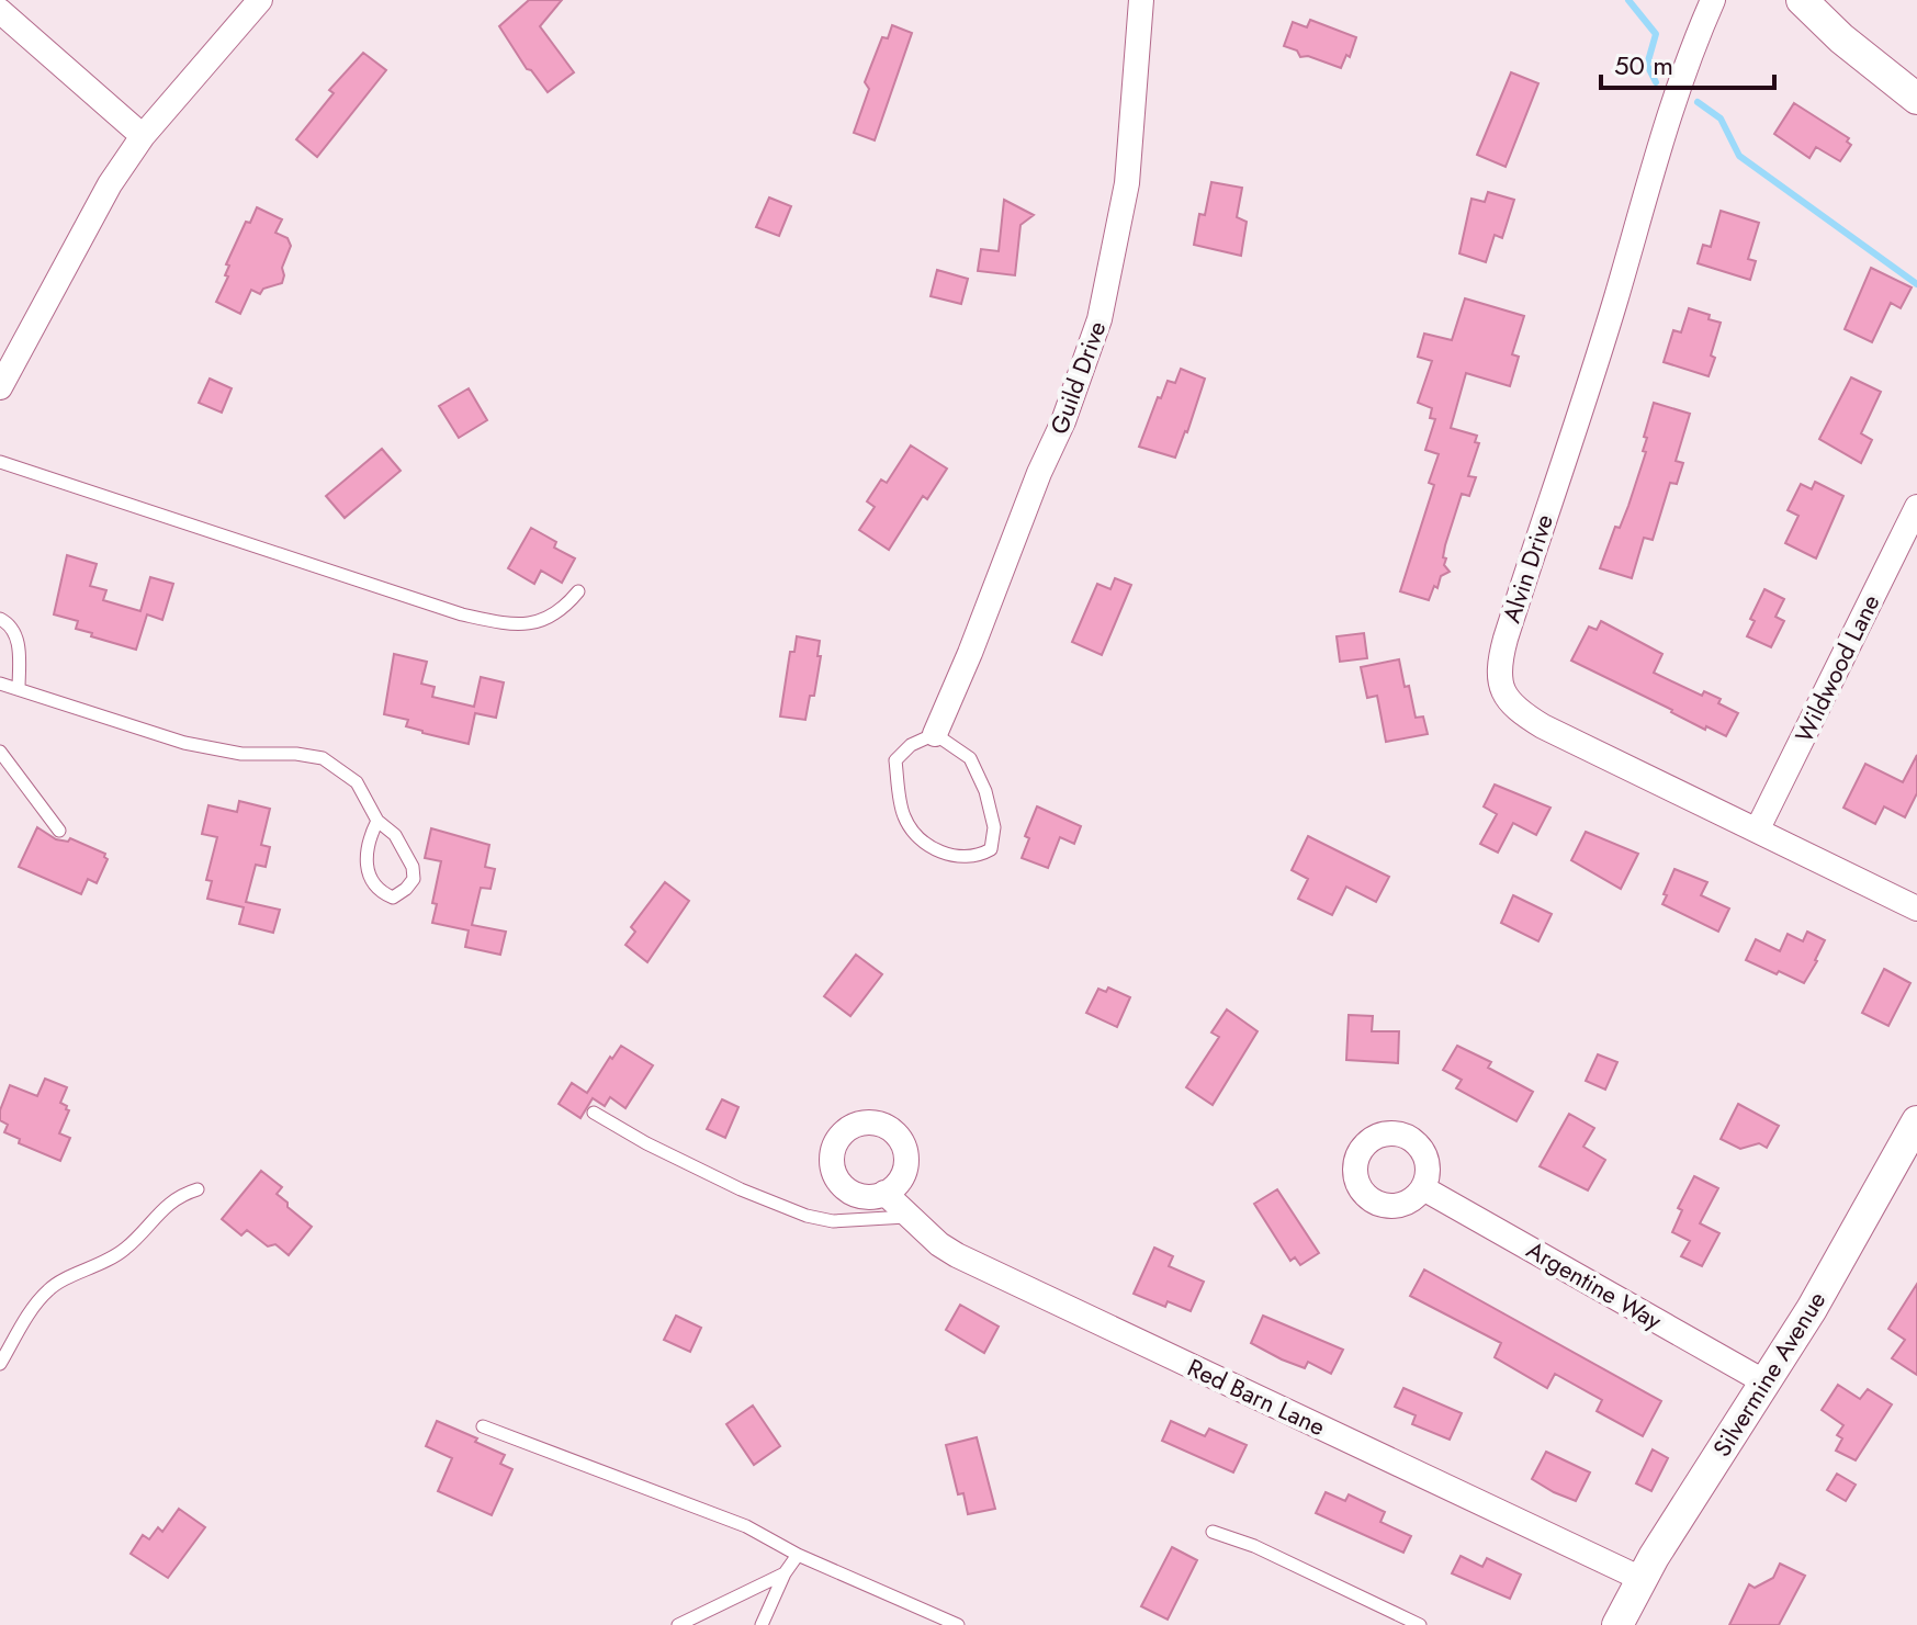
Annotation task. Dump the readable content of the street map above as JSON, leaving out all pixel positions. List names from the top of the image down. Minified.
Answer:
{"streets":{"street":["Guild Drive","Alvin Drive","Wildwood Lane","Argentine Way","Silvermine Avenue","Red Barn Lane"]},"crossings":[["Alvin Drive","Wildwood Lane"],["Argentine Way","Silvermine Avenue"],["Silvermine Avenue","Red Barn Lane"]],"scale_bar":"50 m"}
